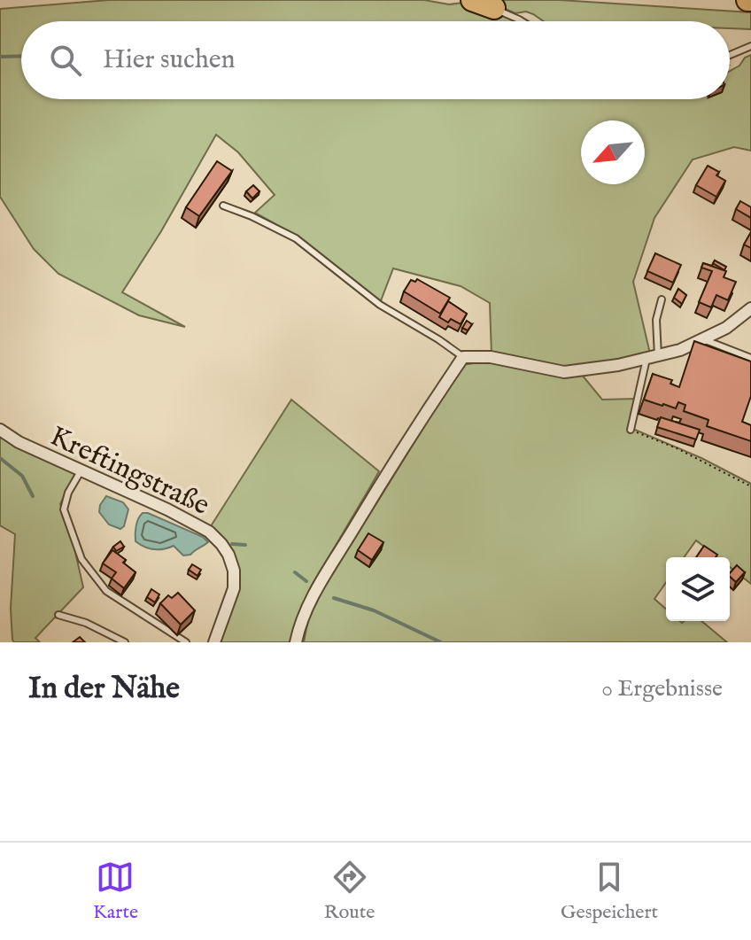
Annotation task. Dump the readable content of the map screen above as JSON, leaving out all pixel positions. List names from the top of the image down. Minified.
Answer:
{"streets":{"street":["Kreftingstraße"]},"north":"bottom left","page":{"search":"Hier suchen","heading":["In der Nähe","0 Ergebnisse"],"nav":["Karte","Route","Gespeichert"]}}
